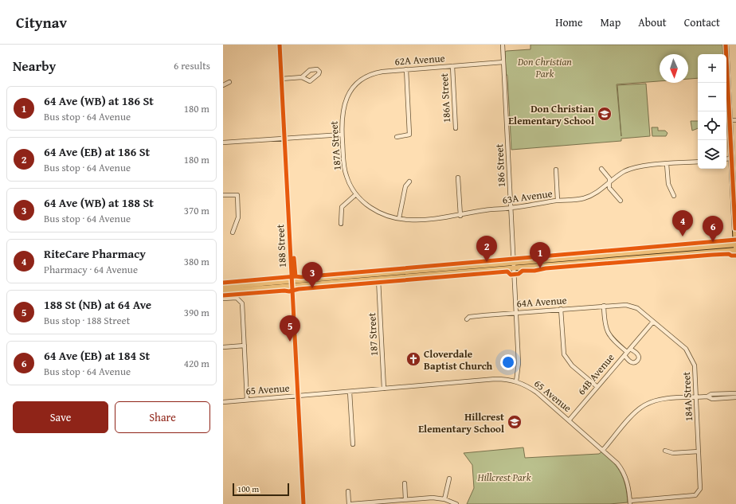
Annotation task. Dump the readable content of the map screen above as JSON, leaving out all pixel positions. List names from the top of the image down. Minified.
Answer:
{"streets":{"street":["62A Avenue","186A Street","187A Street","186 Street","63A Avenue","188 Street","64A Avenue","187 Street","64B Avenue","65 Avenue","184A Street"]},"crossings":[["62A Avenue","186A Street"],["62A Avenue","187A Street"],["62A Avenue","186 Street"],["187A Street","63A Avenue"],["186 Street","63A Avenue"],["186 Street","64A Avenue"],["186 Street","65 Avenue"],["188 Street","65 Avenue"],["64A Avenue","184A Street"],["187 Street","65 Avenue"],["64B Avenue","65 Avenue"],["64B Avenue","184A Street"],["65 Avenue","184A Street"]],"parks":["Don Christian Park","Hillcrest Park"],"places":{"school or university":["Don Christian Elementary School","Hillcrest Elementary School"],"church":["Cloverdale Baptist Church"]},"scale_bar":"100 m","north":"bottom","page":{"header":"Citynav","nav":["Home","Map","About","Contact"],"heading":["Nearby","6 results"],"map_buttons":["+","−"],"list":[{"mark":"1","name":"64 Ave (WB) at 186 St","note":"Bus stop · 64 Avenue","value":"180 m"},{"mark":"2","name":"64 Ave (EB) at 186 St","note":"Bus stop · 64 Avenue","value":"180 m"},{"mark":"3","name":"64 Ave (WB) at 188 St","note":"Bus stop · 64 Avenue","value":"370 m"},{"mark":"4","name":"RiteCare Pharmacy","note":"Pharmacy · 64 Avenue","value":"380 m"},{"mark":"5","name":"188 St (NB) at 64 Ave","note":"Bus stop · 188 Street","value":"390 m"},{"mark":"6","name":"64 Ave (EB) at 184 St","note":"Bus stop · 64 Avenue","value":"420 m"}],"pins":["4","6","2","1","3","5"],"buttons":["Save","Share"],"scale":"100 m"}}
